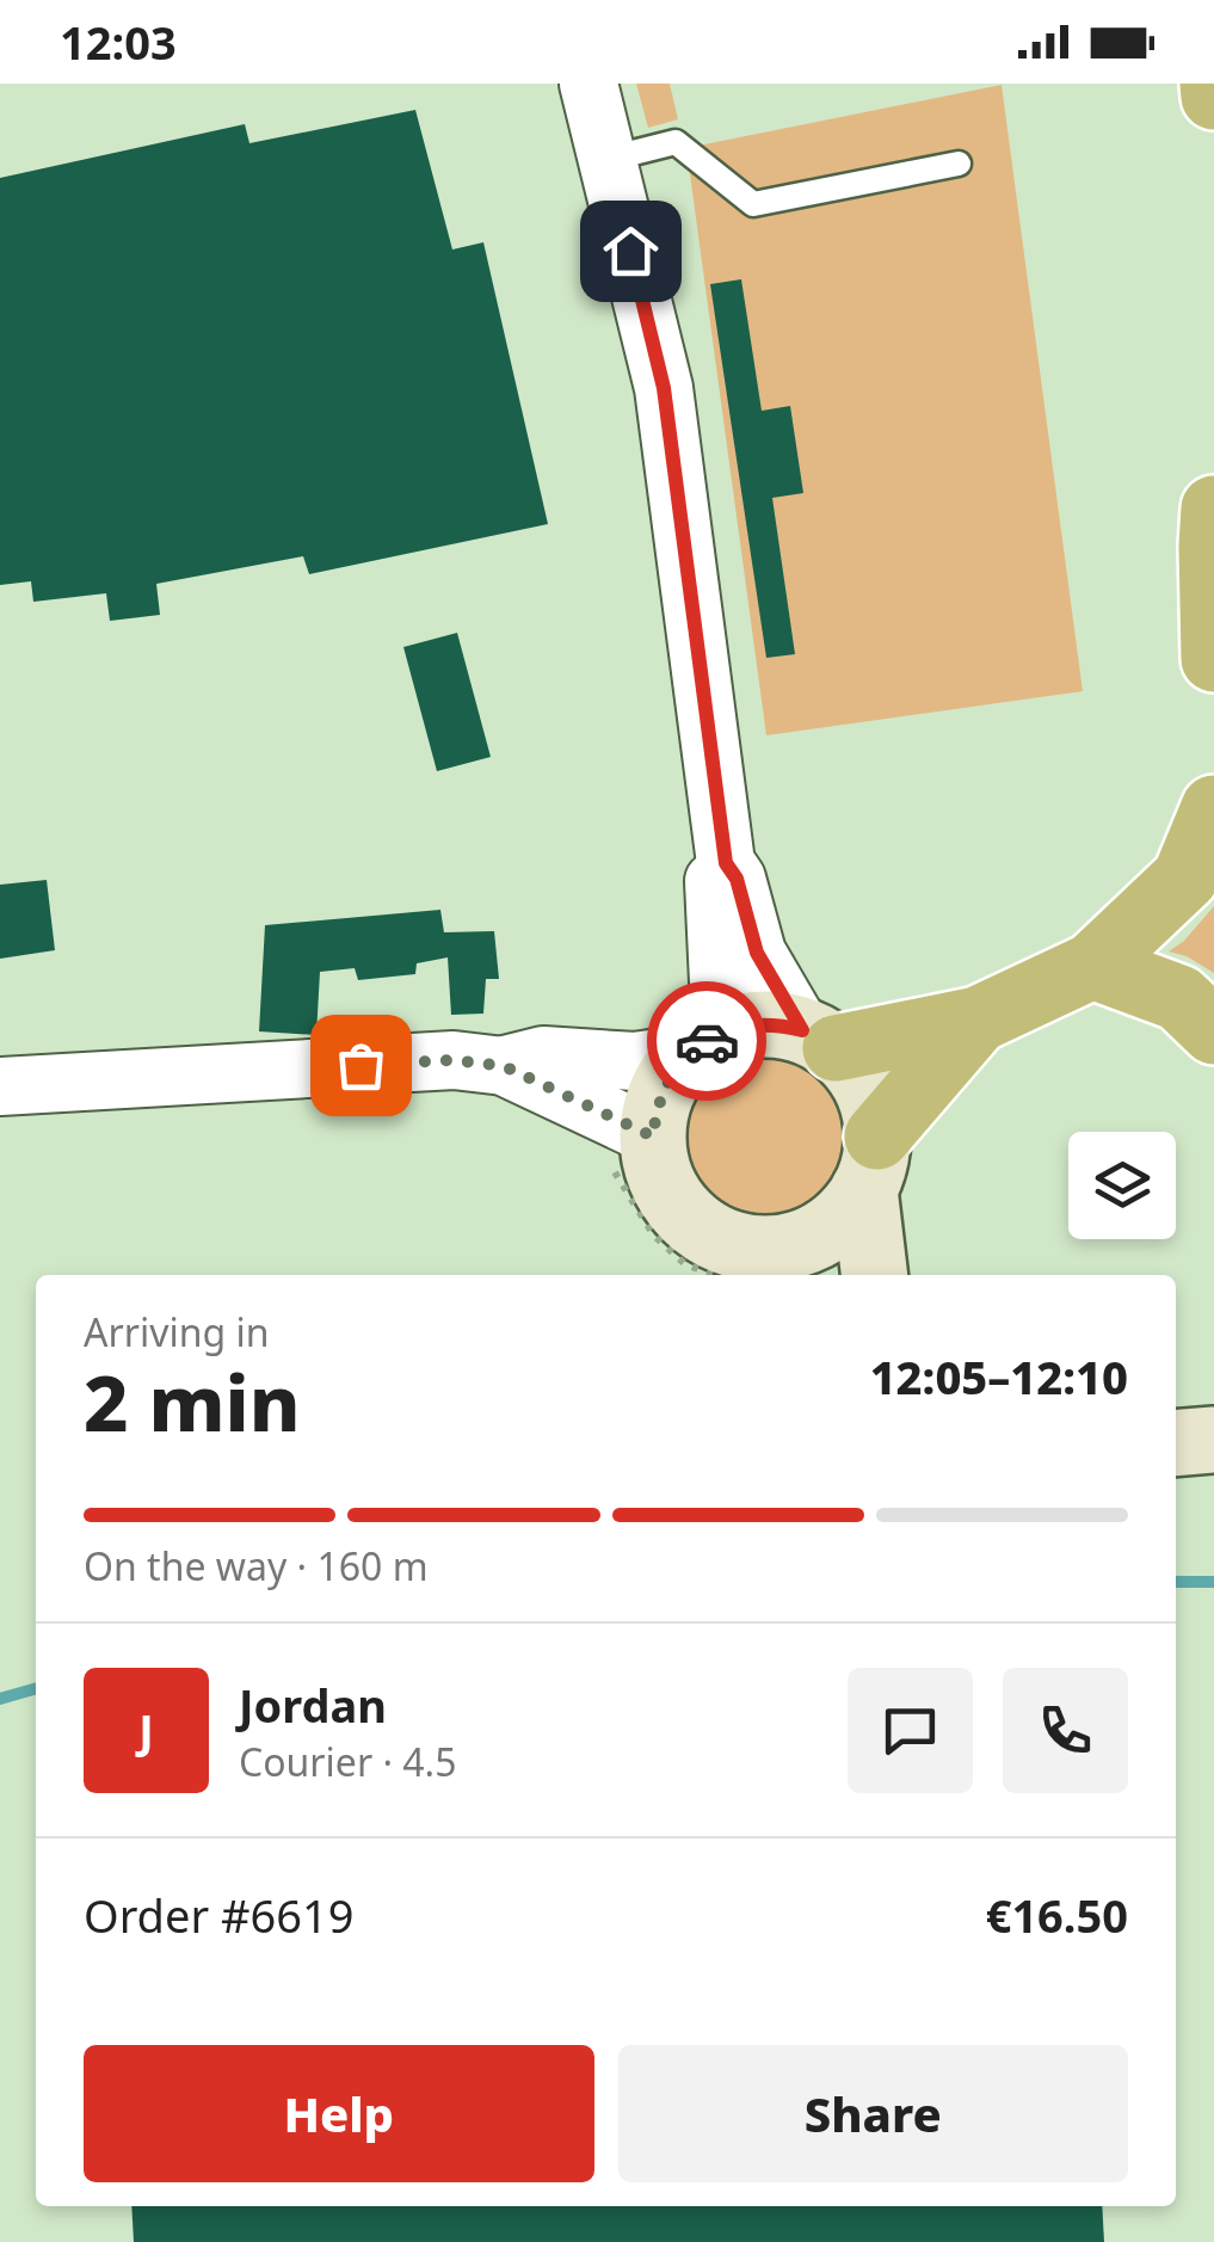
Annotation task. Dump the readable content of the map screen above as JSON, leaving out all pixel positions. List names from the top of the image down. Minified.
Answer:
{"page":{"status":"12:03","heading":["2 min","Arriving in","12:05–12:10"],"panel":["Jordan","Courier · 4.5","Order #6619","€16.50"],"bar":"On the way · 160 m","round":"J","buttons":["Help","Share"]}}
